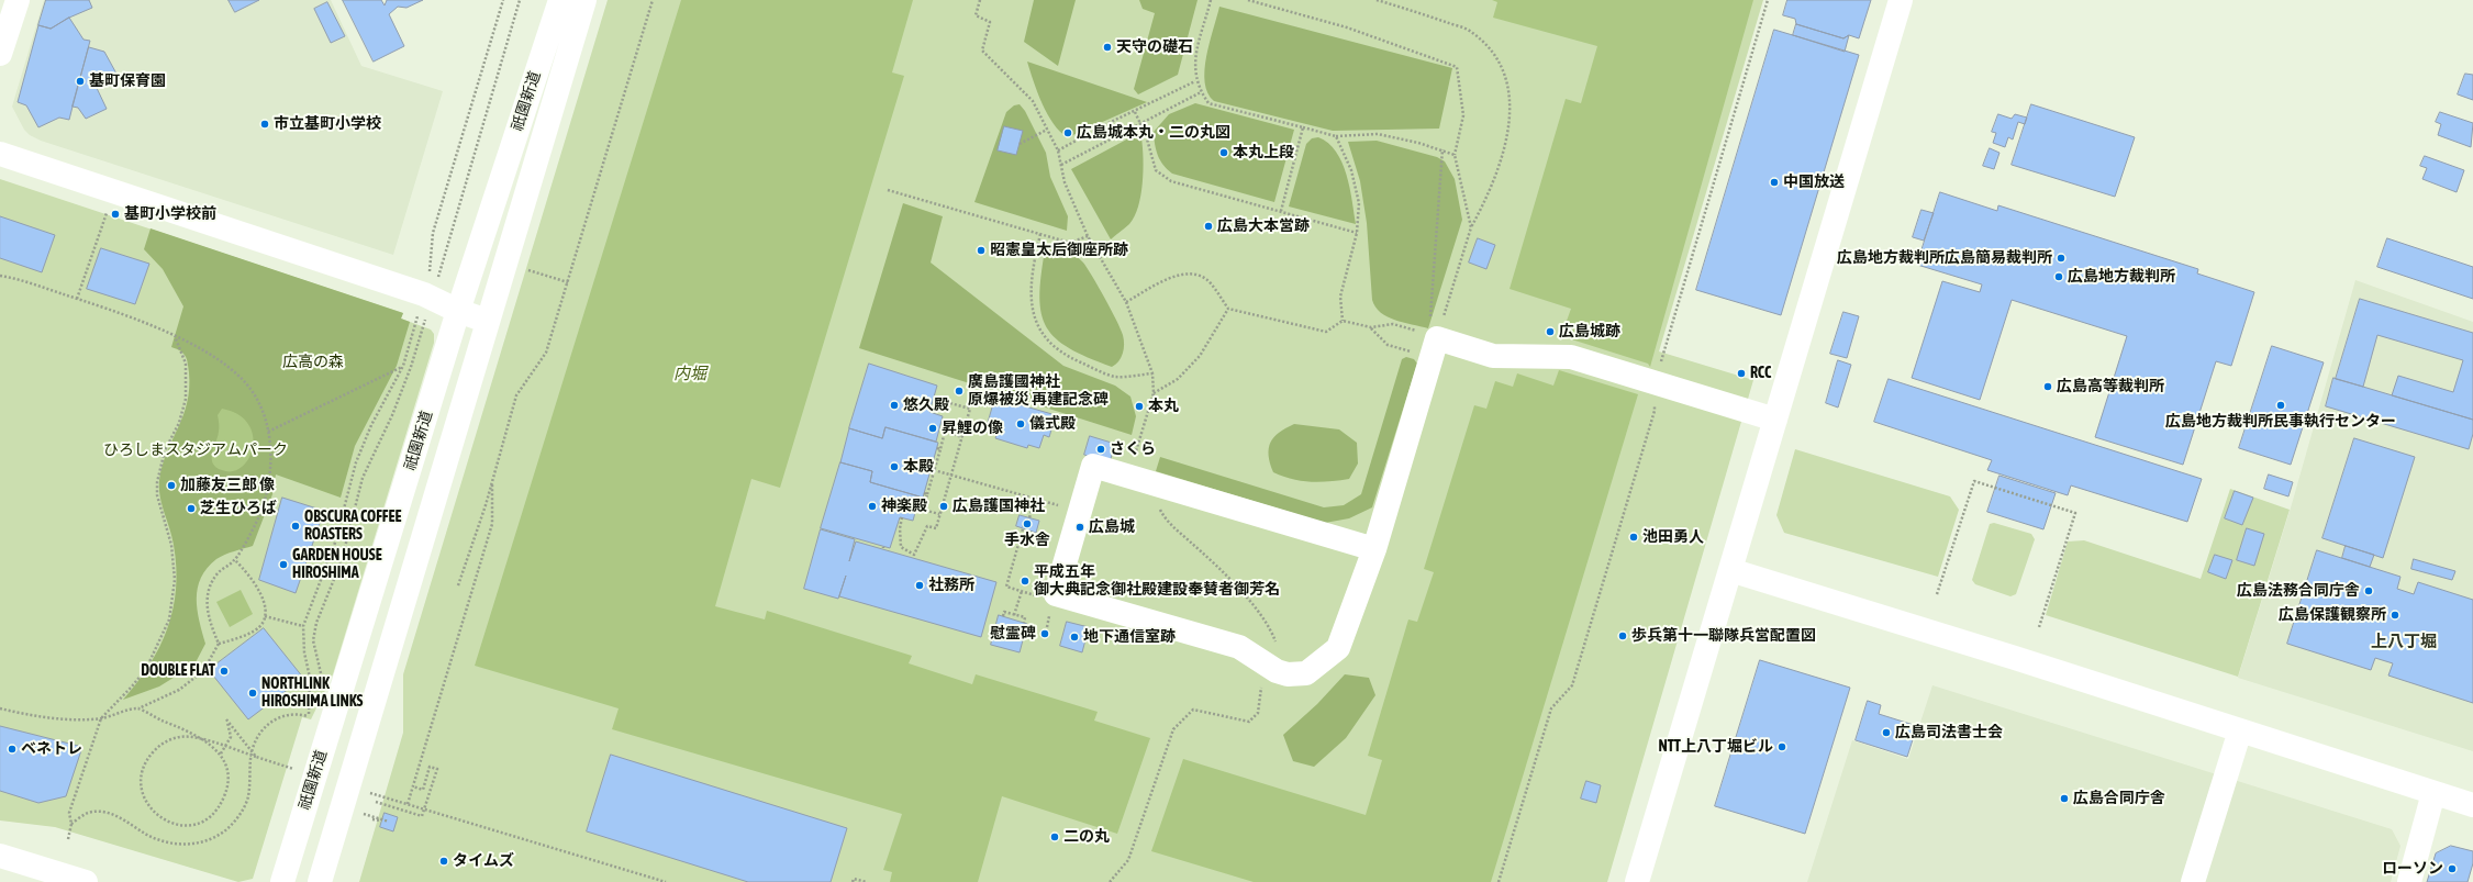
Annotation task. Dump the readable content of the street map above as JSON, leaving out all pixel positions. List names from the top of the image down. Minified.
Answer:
{"streets":{"main road":["祇園新道"]},"districts":["上八丁堀"],"water":["内堀"],"parks":["広高の森","ひろしまスタジアムパーク"],"places":["天守の礎石","基町保育園","市立基町小学校","広島城本丸・二の丸図","本丸上段","中国放送","基町小学校前","広島大本営跡","昭憲皇太后御座所跡","広島地方裁判所広島簡易裁判所","広島地方裁判所","広島城跡","RCC","広島高等裁判所","廣島護國神社 原爆被災 再建記念碑","悠久殿","広島地方裁判所民事執行センター","本丸","儀式殿","昇鯉の像","さくら","本殿","加藤友三郎 像","神楽殿","広島護国神社","芝生ひろば","手水舎","OBSCURA COFFEE ROASTERS","広島城","池田勇人","GARDEN HOUSE HIROSHIMA","平成五年 御大典記念御社殿建設奉賛者御芳名","社務所","広島法務合同庁舎","広島保護観察所","慰霊碑","歩兵第十一聯隊兵営配置図","地下通信室跡","DOUBLE FLAT","NORTHLINK HIROSHIMA LINKS","広島司法書士会","NTT上八丁堀ビル","ベネトレ","広島合同庁舎","二の丸","タイムズ","ローソン"]}
